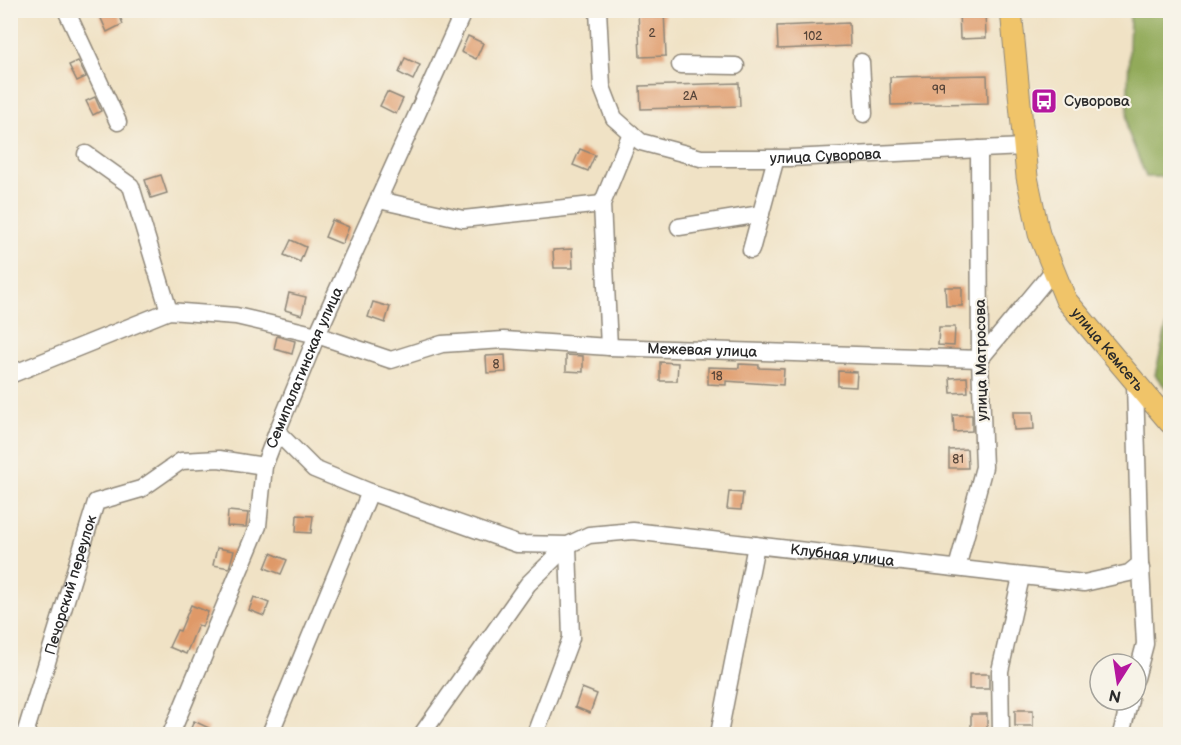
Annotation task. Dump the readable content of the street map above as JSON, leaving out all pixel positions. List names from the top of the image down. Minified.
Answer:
{"streets":{"main road":["улица Кемсеть"],"street":["улица Суворова","Межевая улица","улица Матросова","Семипалатинская улица","Клубная улица","Печорский переулок"]},"crossings":[["улица Суворова","улица Матросова"],["улица Кемсеть","Клубная улица"],["Межевая улица","улица Матросова"],["Межевая улица","Семипалатинская улица"],["улица Матросова","Клубная улица"],["Семипалатинская улица","Клубная улица"],["Семипалатинская улица","Печорский переулок"]],"places":{"bus stop":["Суворова"]},"house_numbers":["2","102","99","2А","8","18","81"],"north":"bottom"}
